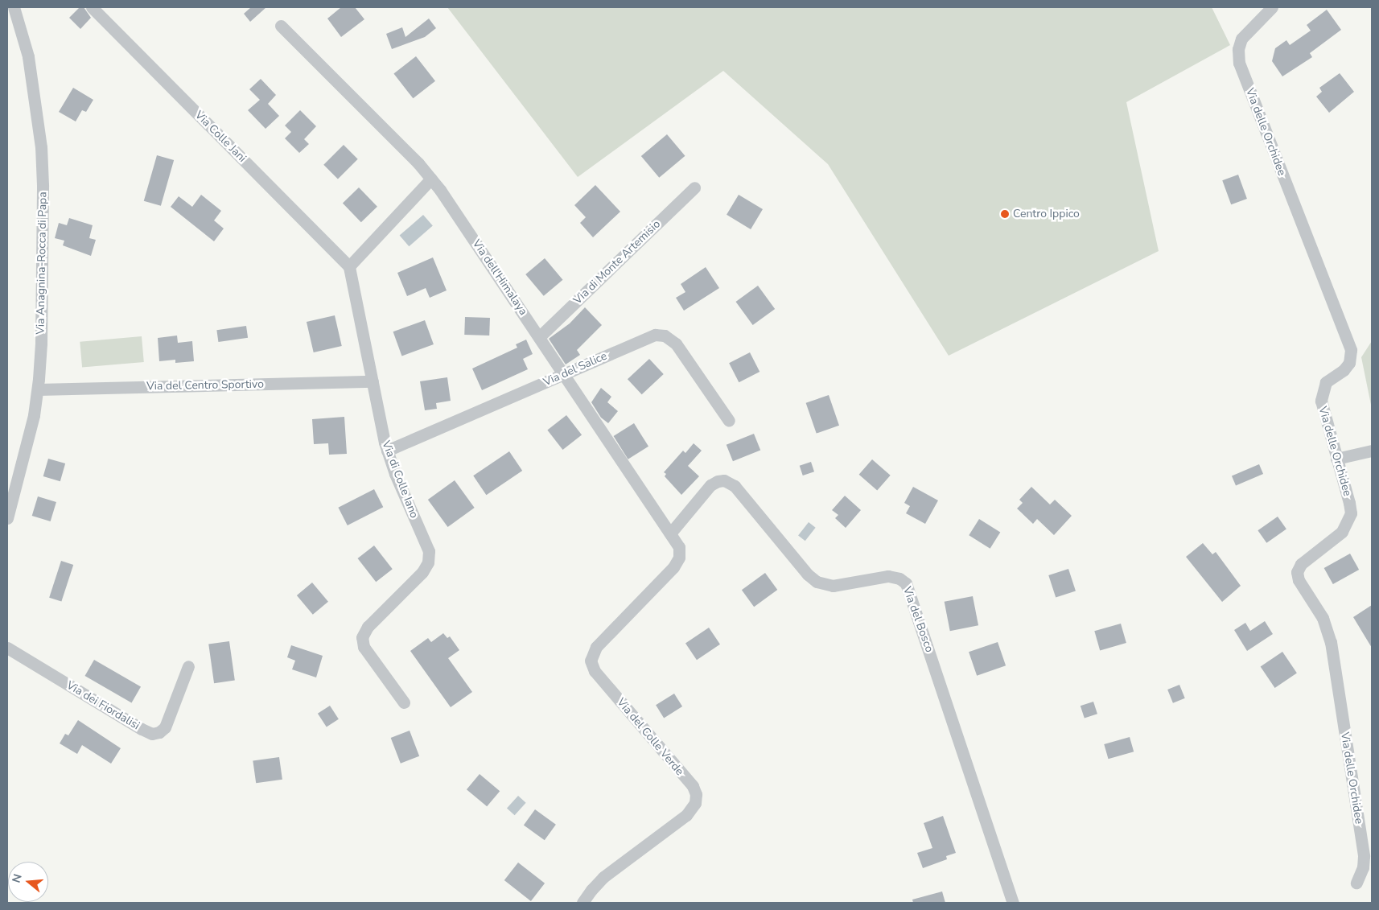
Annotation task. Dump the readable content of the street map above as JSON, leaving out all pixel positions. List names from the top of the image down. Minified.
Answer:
{"streets":{"street":["Via delle Orchidee","Via Colle Jani","Via di Monte Artemisio","Via Anagnina-Rocca di Papa","Via dell'Himalaya","Via del Salice","Via del Centro Sportivo","Via di Colle Iano","Via del Bosco","Via dei Fiordalisi","Via del Colle Verde"]},"crossings":[["Via Colle Jani","Via di Colle Iano"],["Via di Monte Artemisio","Via dell'Himalaya"],["Via Anagnina-Rocca di Papa","Via del Centro Sportivo"],["Via dell'Himalaya","Via del Salice"],["Via dell'Himalaya","Via del Bosco"],["Via dell'Himalaya","Via del Colle Verde"],["Via del Salice","Via di Colle Iano"],["Via del Centro Sportivo","Via di Colle Iano"]],"places":["Centro Ippico"],"north":"left"}
